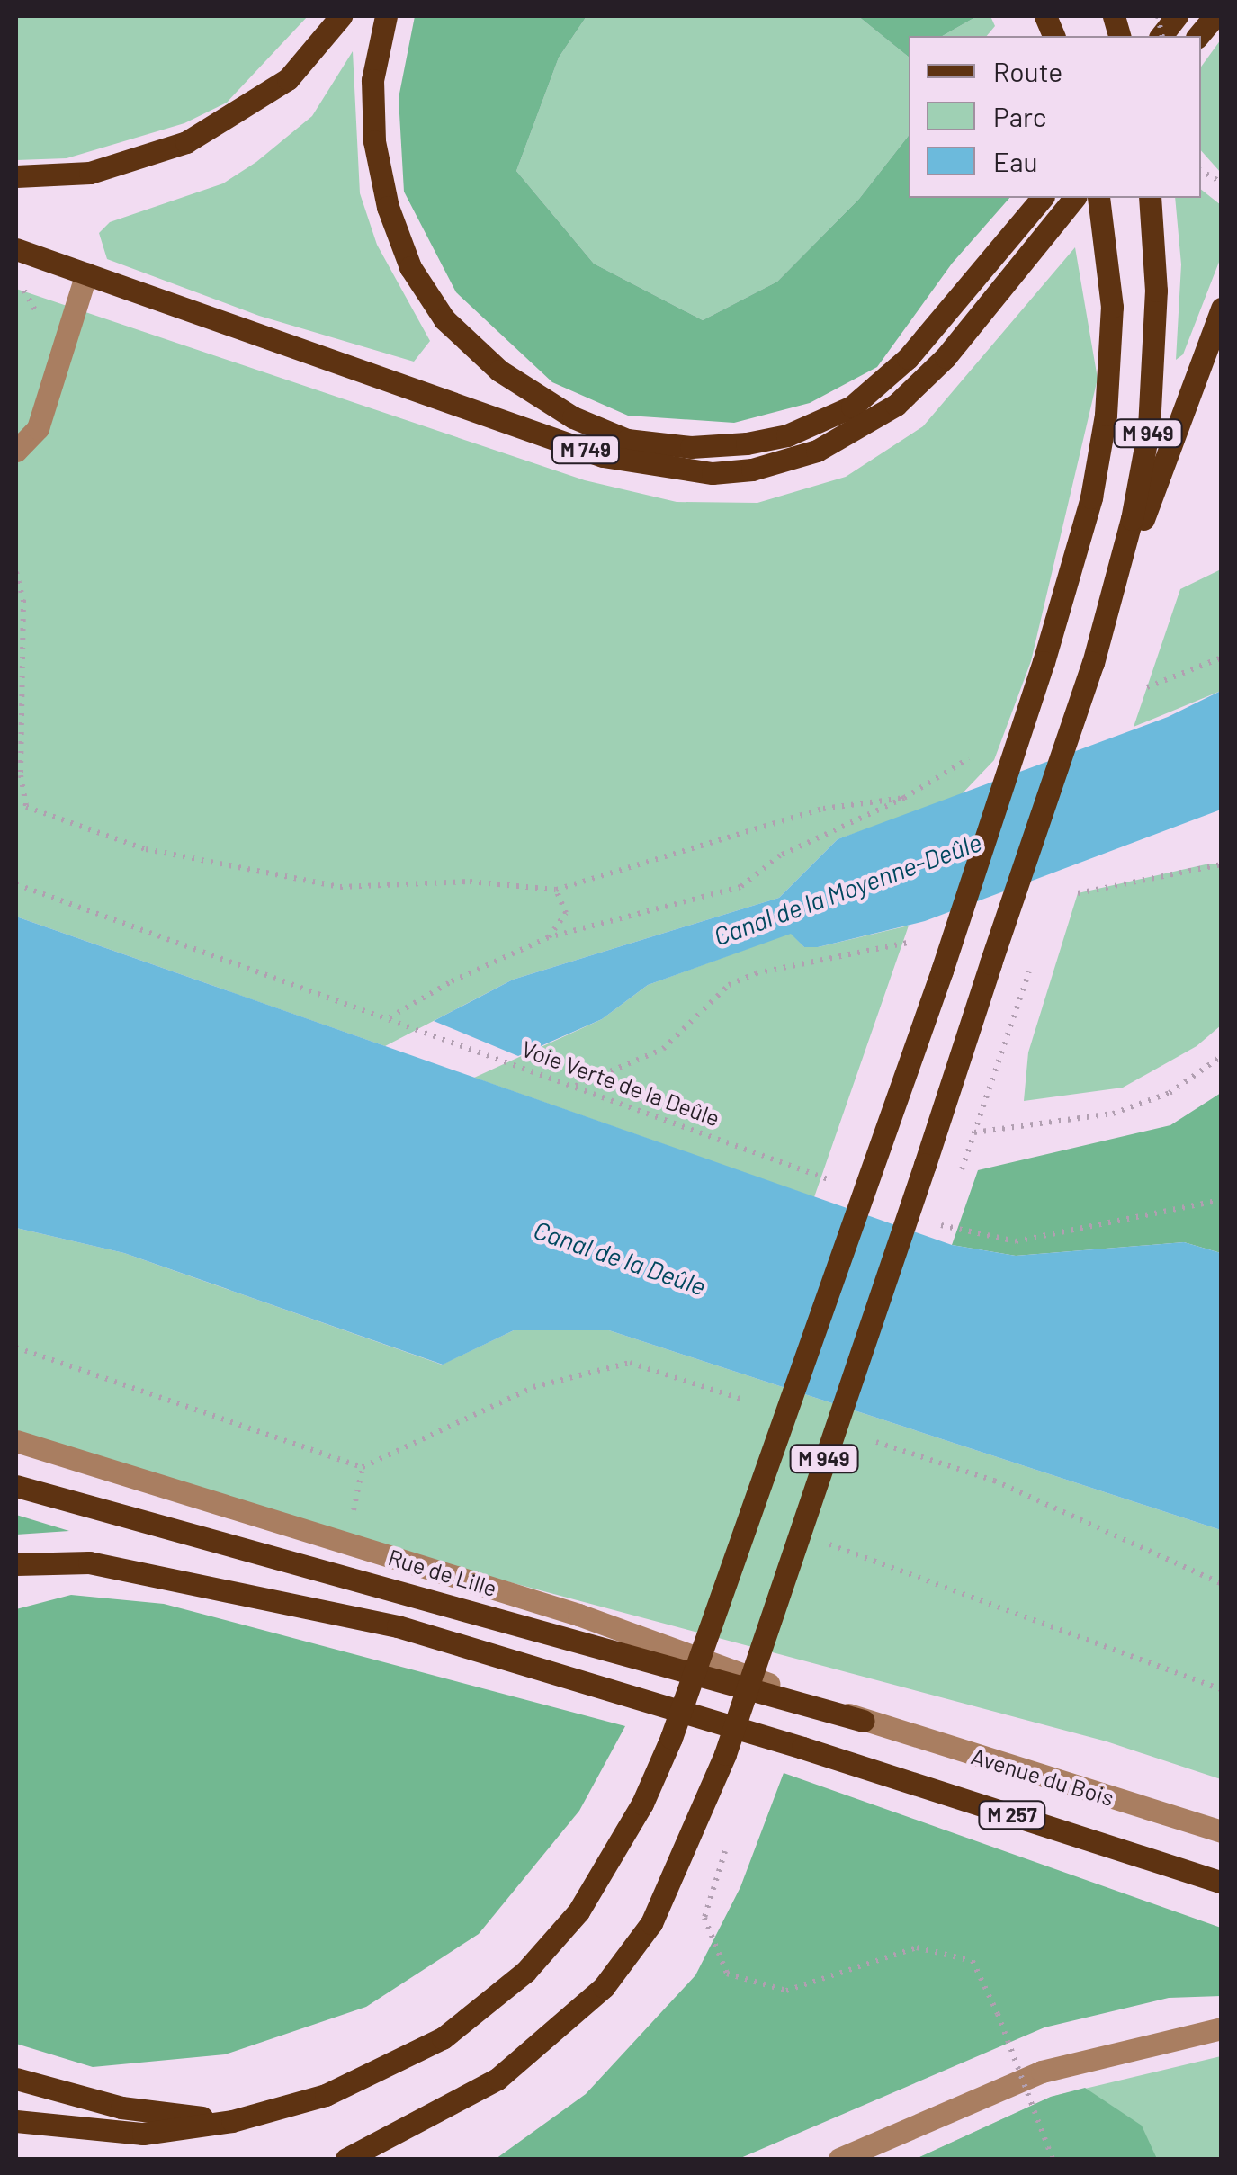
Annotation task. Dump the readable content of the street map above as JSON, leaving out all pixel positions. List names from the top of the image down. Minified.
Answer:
{"streets":{"main road":["M 949","M 749","M 257"],"street":["Rue de Lille","Avenue du Bois"],"path":["Voie Verte de la Deûle"]},"crossings":[["Rue de Lille","Avenue du Bois"]],"water":["Canal de la Moyenne-Deûle","Canal de la Deûle"],"legend":["Route","Parc","Eau"]}
